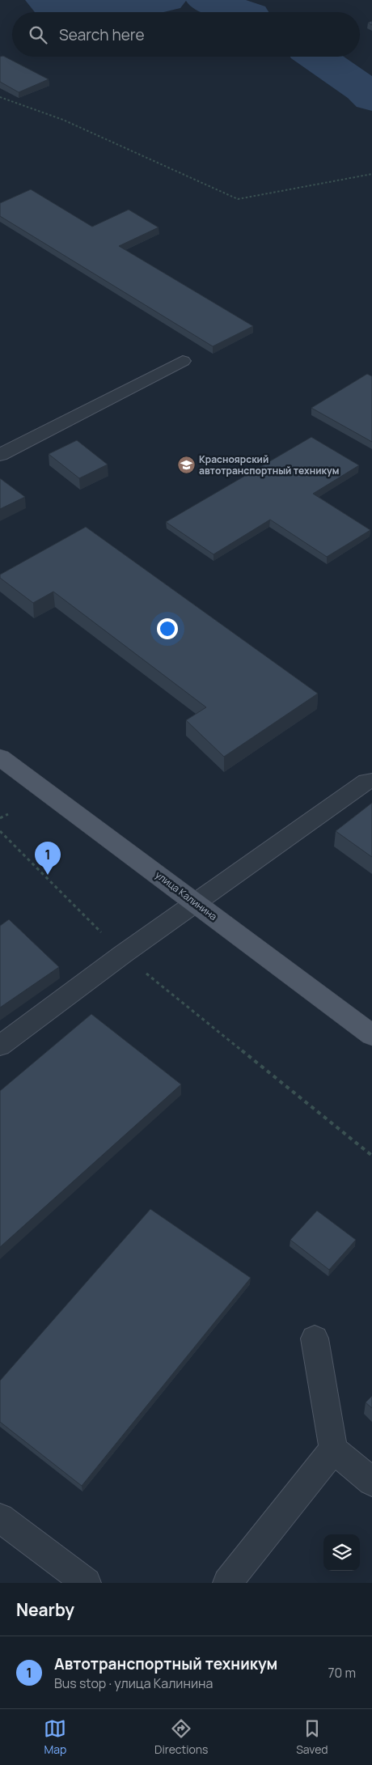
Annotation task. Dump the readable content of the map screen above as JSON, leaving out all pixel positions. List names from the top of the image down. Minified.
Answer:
{"streets":{"main road":["улица Калинина"]},"places":{"school or university":["Красноярский автотранспортный техникум"]},"page":{"search":"Search here","pins":"1","heading":"Nearby","list":[{"mark":"1","name":"Автотранспортный техникум","note":"Bus stop · улица Калинина","value":"70 m"}],"nav":["Map","Directions","Saved"]}}
